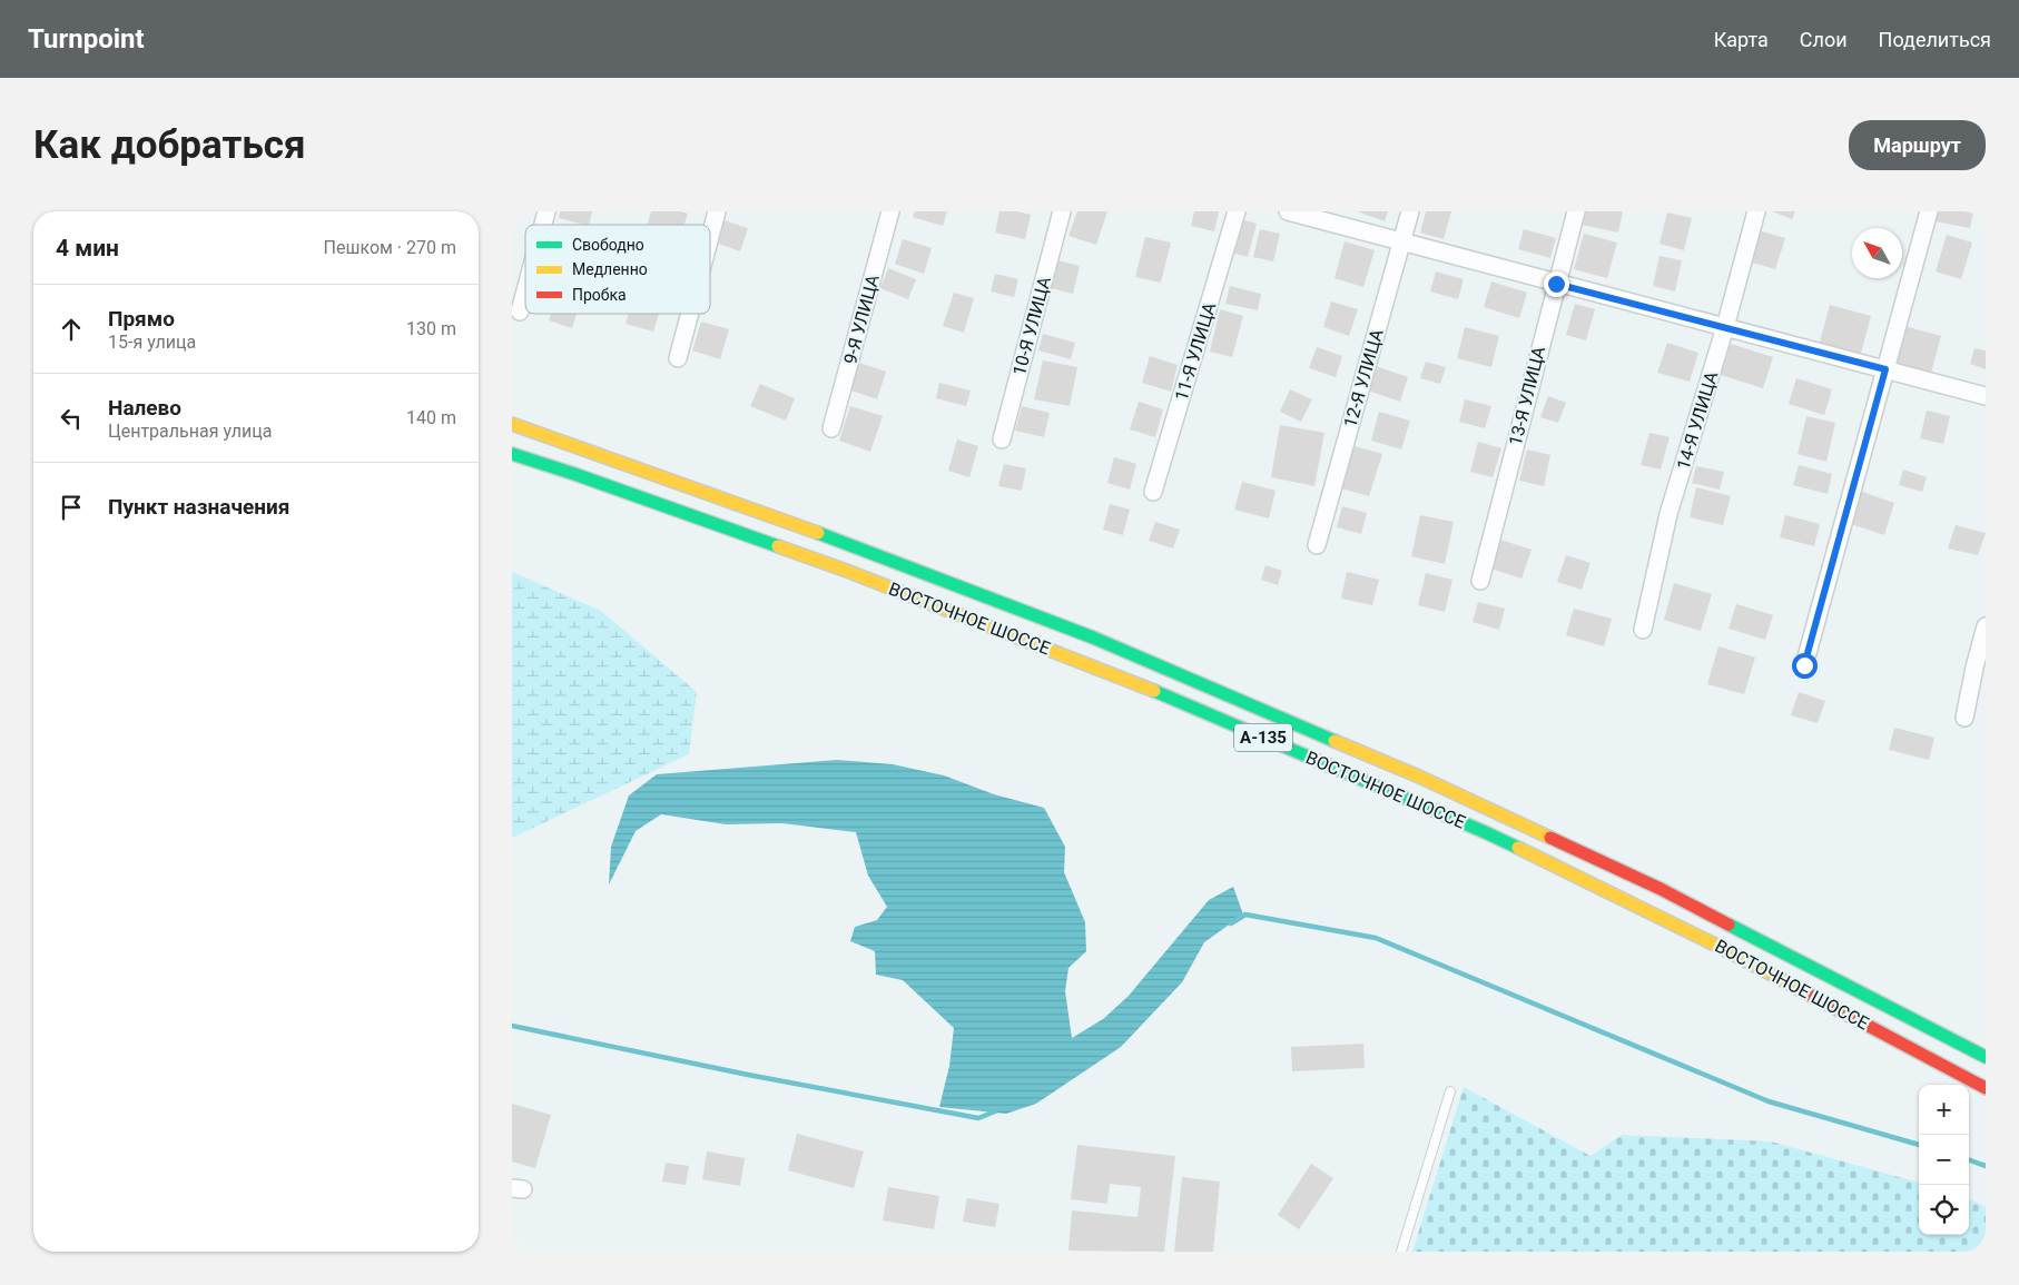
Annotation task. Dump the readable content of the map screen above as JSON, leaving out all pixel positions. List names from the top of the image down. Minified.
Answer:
{"streets":{"highway":["ВОСТОЧНОЕ ШОССЕ","А-135"],"street":["9-Я УЛИЦА","10-Я УЛИЦА","11-Я УЛИЦА","12-Я УЛИЦА","13-Я УЛИЦА","14-Я УЛИЦА"]},"legend":["Свободно","Медленно","Пробка"],"north":"top left","page":{"header":"Turnpoint","nav":["Карта","Слои","Поделиться"],"buttons":"Маршрут","title":"Как добраться","heading":["4 мин","Пешком · 270 m"],"list":[["Прямо","15-я улица","130 m"],["Налево","Центральная улица","140 m"],"Пункт назначения"],"map_buttons":["+","−"]}}
